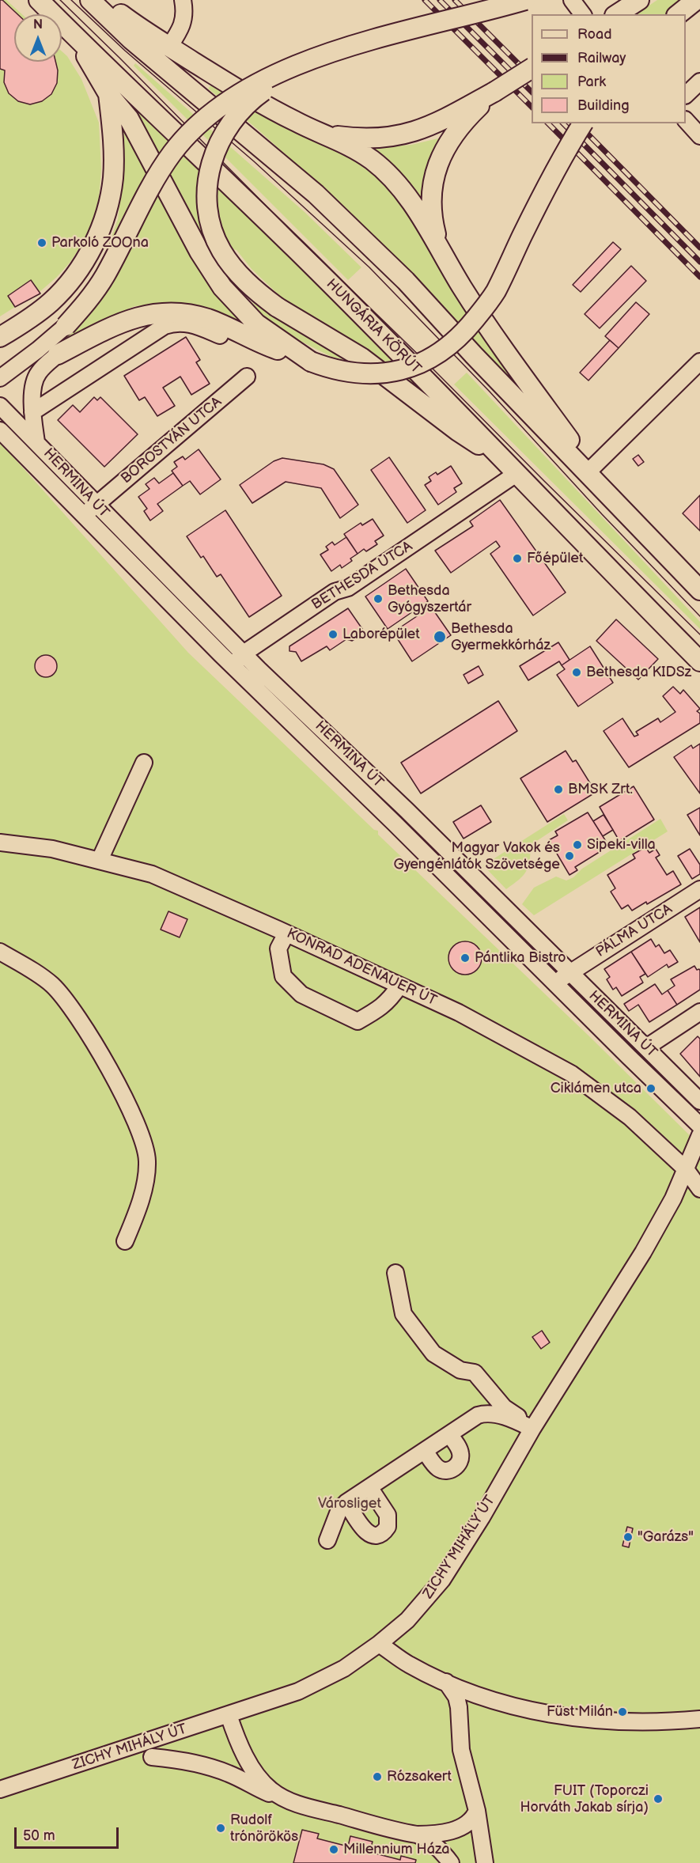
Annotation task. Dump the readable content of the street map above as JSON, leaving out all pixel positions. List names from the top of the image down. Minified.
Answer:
{"streets":{"main road":["HUNGÁRIA KÖRÚT"],"street":["BOROSTYÁN UTCA","HERMINA ÚT","BETHESDA UTCA","PÁLMA UTCA","KONRAD ADENAUER ÚT","ZICHY MIHÁLY ÚT"]},"crossings":[["HUNGÁRIA KÖRÚT","BETHESDA UTCA"],["BOROSTYÁN UTCA","HERMINA ÚT"],["HERMINA ÚT","BETHESDA UTCA"],["HERMINA ÚT","PÁLMA UTCA"],["KONRAD ADENAUER ÚT","ZICHY MIHÁLY ÚT"]],"parks":["Városliget"],"places":["Parkoló ZOOna","Főépület","Bethesda Gyógyszertár","Laborépület","Bethesda Gyermekkórház","Bethesda KIDSz","BMSK Zrt.","Sipeki-villa","Magyar Vakok és Gyengénlátók Szövetsége","Pántlika Bistro","Ciklámen utca","\"Garázs\"","Füst Milán","Rózsakert","FUIT (Toporczi Horváth Jakab sírja)","Rudolf trónörökös","Millennium Háza"],"legend":["Road","Railway","Park","Building"],"scale_bar":"50 m","north":"top"}
